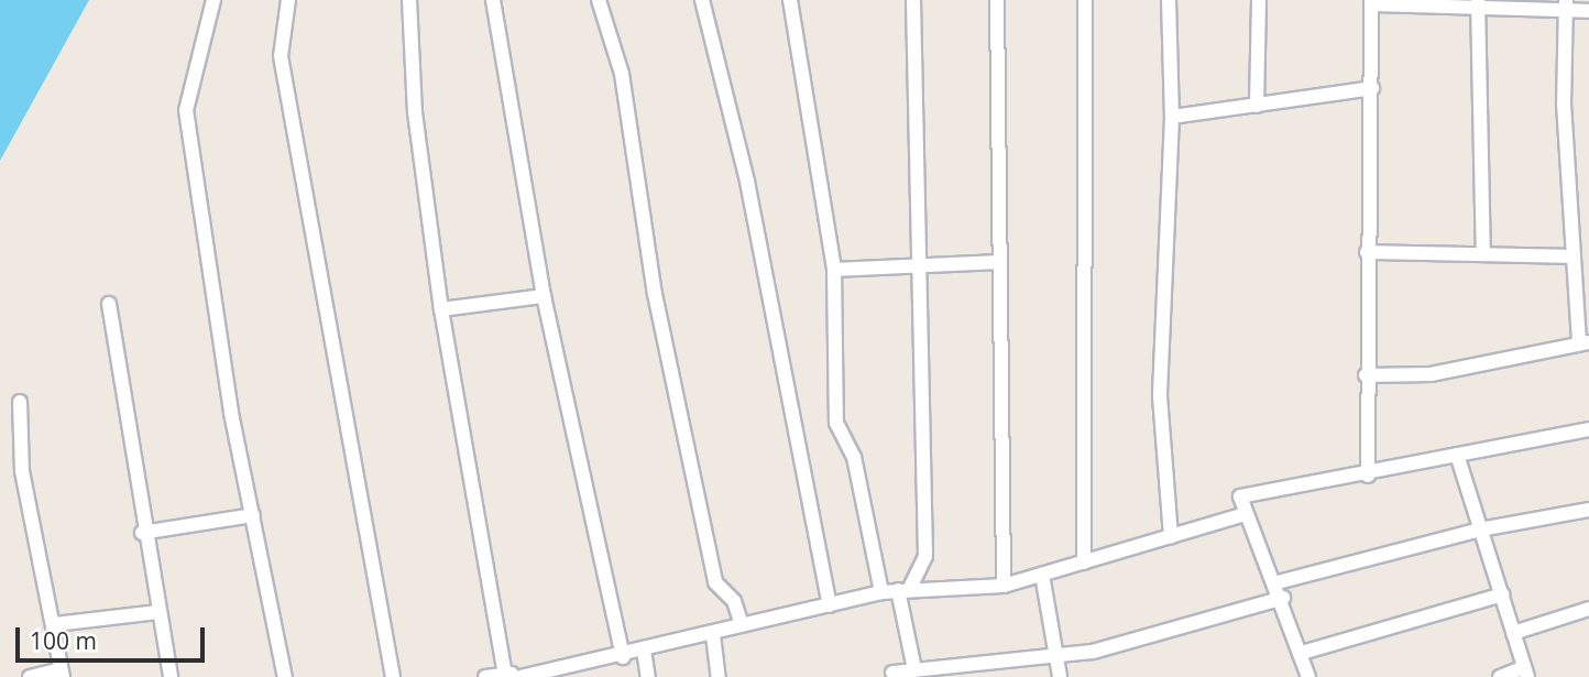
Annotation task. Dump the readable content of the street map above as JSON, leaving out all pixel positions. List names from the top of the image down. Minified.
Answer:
{"scale_bar":"100 m"}
